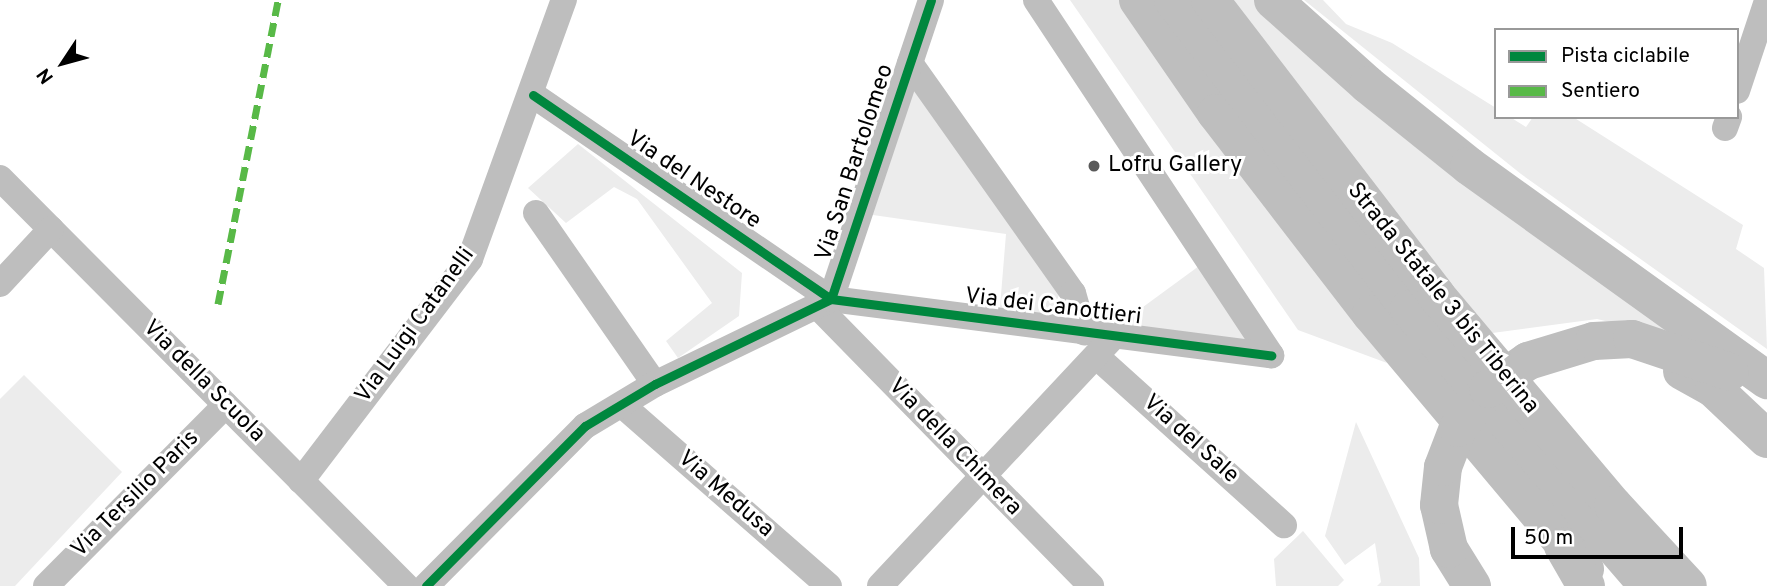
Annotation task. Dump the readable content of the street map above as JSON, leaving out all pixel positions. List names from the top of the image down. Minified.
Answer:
{"streets":{"highway":["Strada Statale 3 bis Tiberina"],"street":["Via San Bartolomeo","Via del Nestore","Via dei Canottieri","Via Luigi Catanelli","Via della Scuola","Via del Sale","Via della Chimera","Via Tersilio Paris","Via Medusa"]},"crossings":[["Via San Bartolomeo","Via del Nestore"],["Via San Bartolomeo","Via dei Canottieri"],["Via San Bartolomeo","Via della Chimera"],["Via del Nestore","Via dei Canottieri"],["Via del Nestore","Via Luigi Catanelli"],["Via del Nestore","Via della Chimera"],["Via dei Canottieri","Via della Chimera"],["Via Luigi Catanelli","Via della Scuola"],["Via della Scuola","Via Tersilio Paris"]],"places":["Lofru Gallery"],"legend":["Pista ciclabile","Sentiero"],"scale_bar":"50 m","north":"bottom left"}
